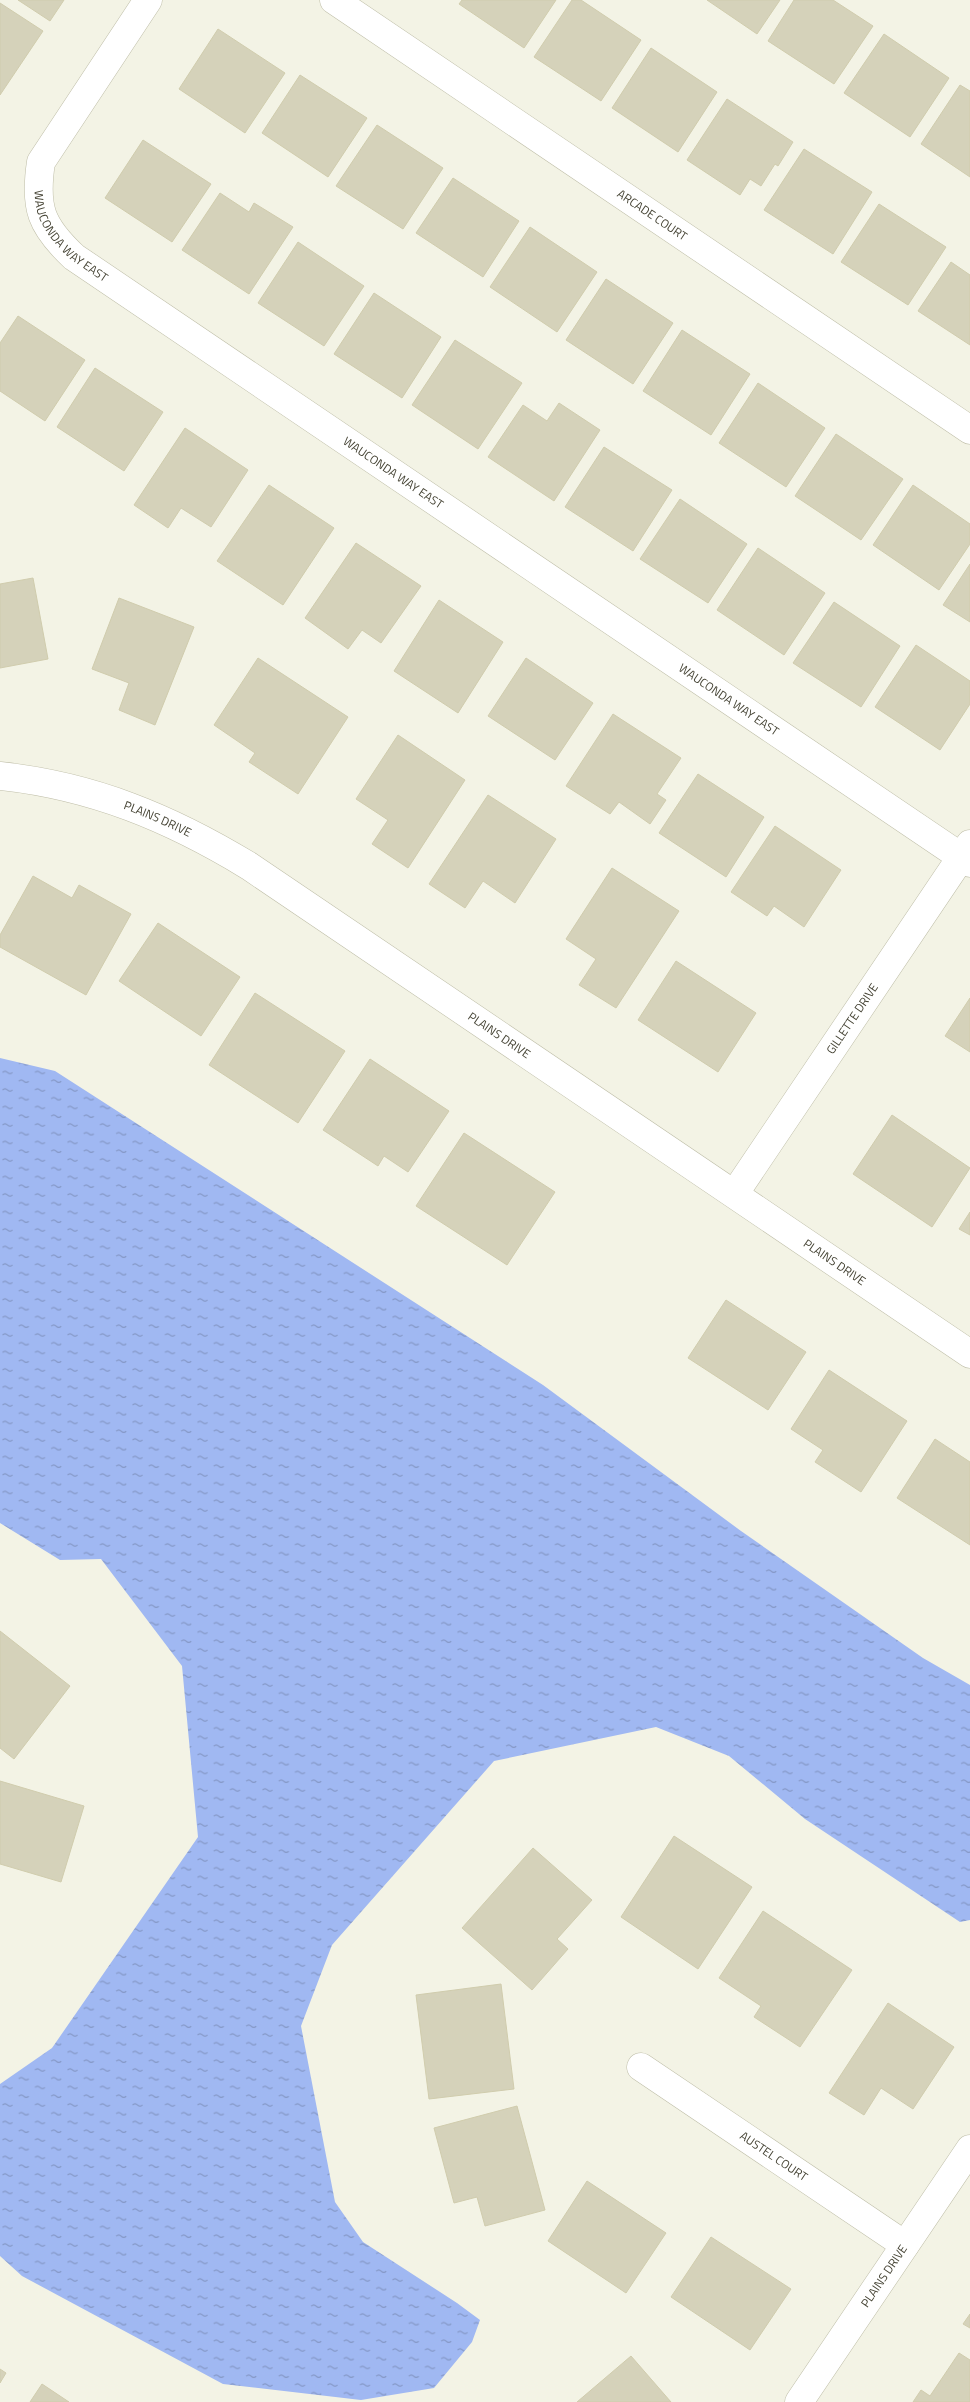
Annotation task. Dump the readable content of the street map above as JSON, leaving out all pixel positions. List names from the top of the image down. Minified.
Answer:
{"streets":{"street":["ARCADE COURT","WAUCONDA WAY EAST","PLAINS DRIVE","GILLETTE DRIVE","AUSTEL COURT"]},"crossings":[["WAUCONDA WAY EAST","GILLETTE DRIVE"],["PLAINS DRIVE","GILLETTE DRIVE"],["PLAINS DRIVE","AUSTEL COURT"]]}
